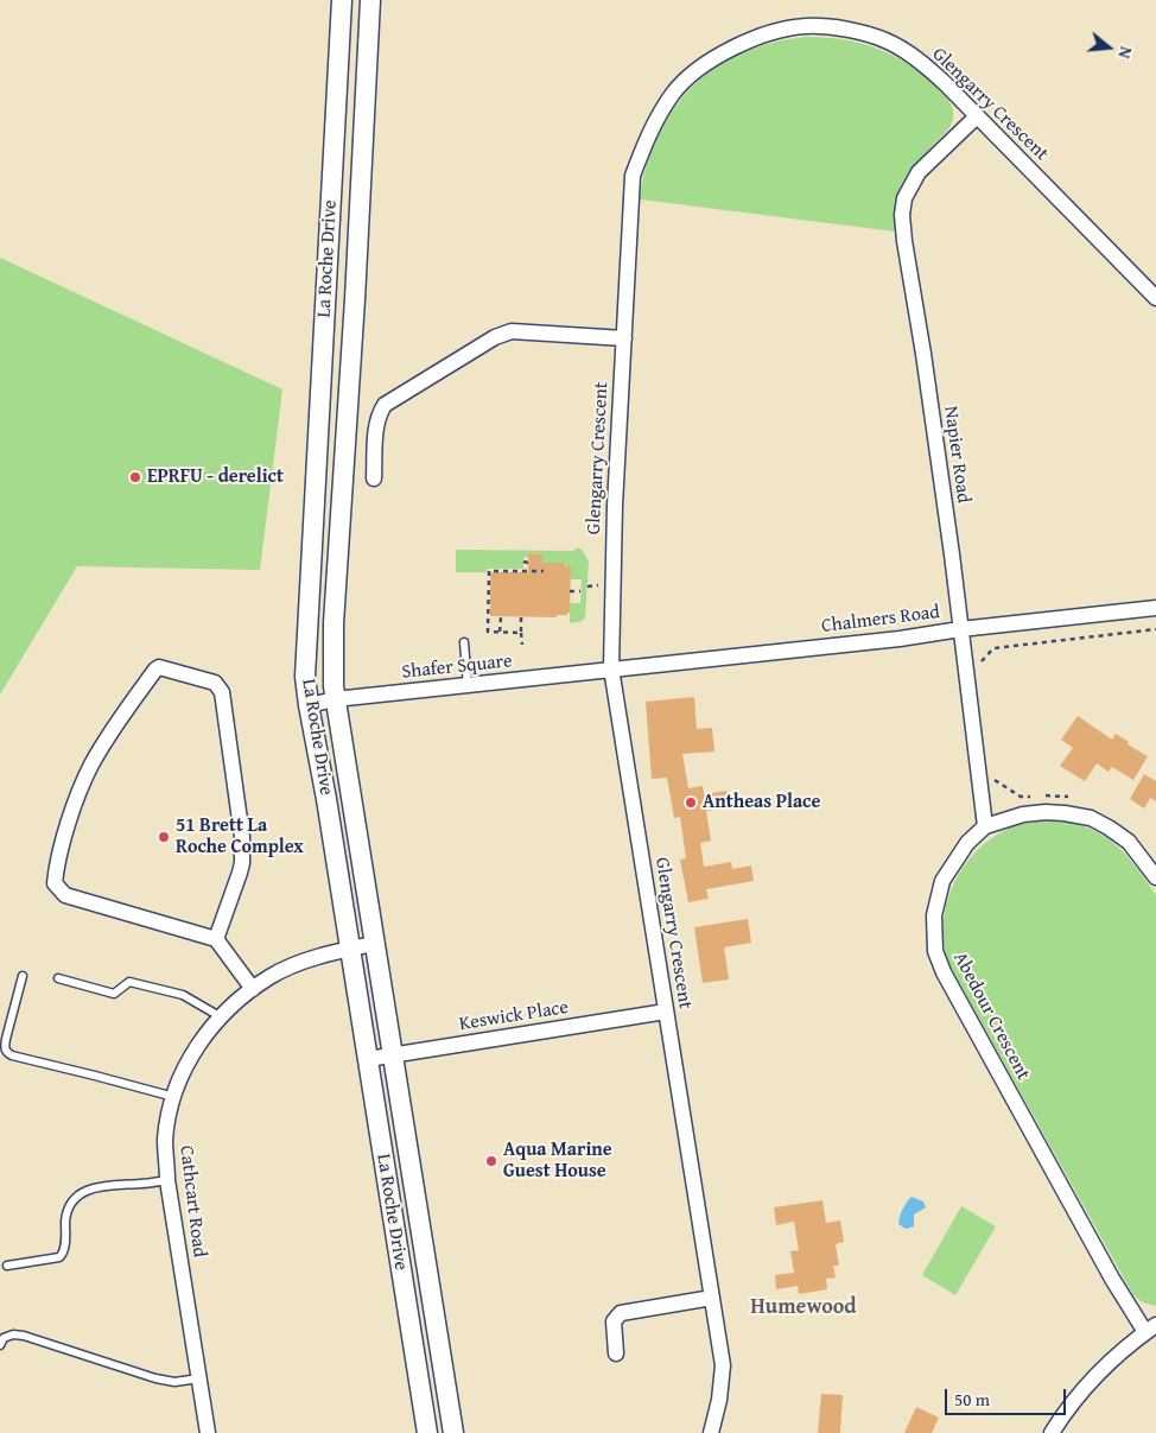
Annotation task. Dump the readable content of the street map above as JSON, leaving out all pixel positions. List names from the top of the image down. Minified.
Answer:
{"streets":{"street":["Glengarry Crescent","La Roche Drive","Napier Road","Chalmers Road","Shafer Square","Keswick Place","Abedour Crescent","Cathcart Road"]},"crossings":[["Glengarry Crescent","Napier Road"],["Glengarry Crescent","Chalmers Road"],["Glengarry Crescent","Shafer Square"],["Glengarry Crescent","Keswick Place"],["La Roche Drive","Shafer Square"],["La Roche Drive","Keswick Place"],["La Roche Drive","Cathcart Road"],["Napier Road","Chalmers Road"],["Napier Road","Abedour Crescent"],["Chalmers Road","Shafer Square"]],"districts":["Humewood"],"places":["EPRFU - derelict","Antheas Place","51 Brett La Roche Complex","Aqua Marine Guest House"],"scale_bar":"50 m","north":"right"}
